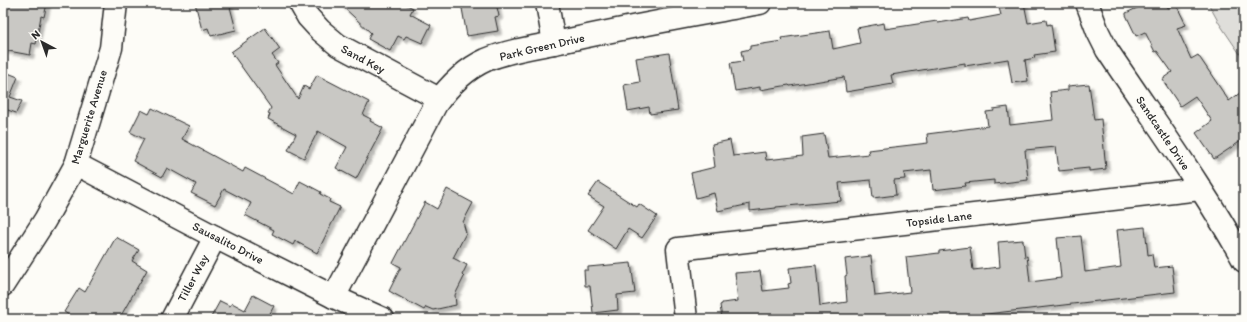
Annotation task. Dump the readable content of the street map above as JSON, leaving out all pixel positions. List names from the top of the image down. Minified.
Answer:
{"streets":{"street":["Park Green Drive","Sand Key","Marguerite Avenue","Sandcastle Drive","Topside Lane","Sausalito Drive","Tiller Way"]},"crossings":[["Park Green Drive","Sand Key"],["Park Green Drive","Sausalito Drive"],["Marguerite Avenue","Sausalito Drive"],["Sandcastle Drive","Topside Lane"],["Sausalito Drive","Tiller Way"]],"north":"top left"}
